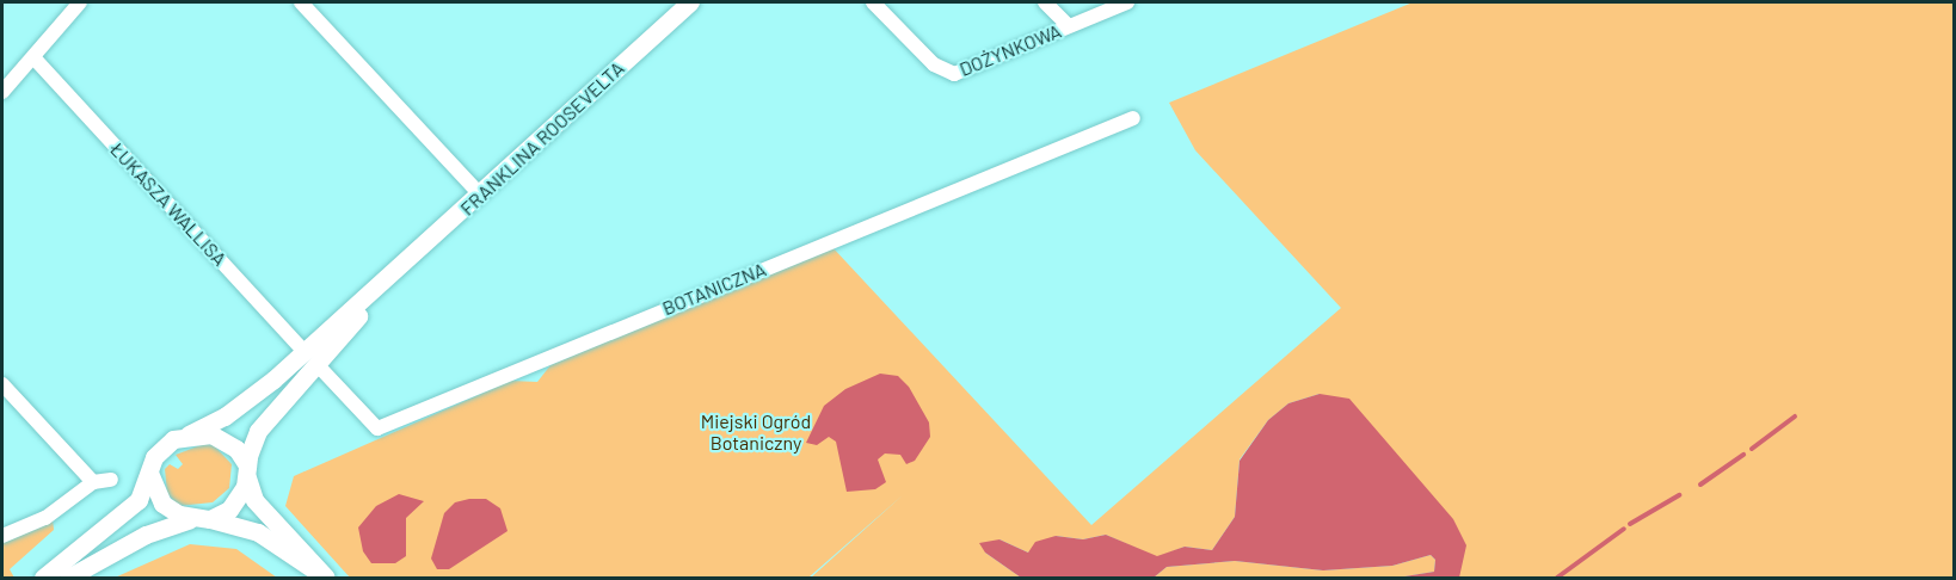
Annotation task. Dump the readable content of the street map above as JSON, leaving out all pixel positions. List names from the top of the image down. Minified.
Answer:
{"streets":{"street":["DOŻYNKOWA","FRANKLINA ROOSEVELTA","ŁUKASZA WALLISA","BOTANICZNA"]},"crossings":[["FRANKLINA ROOSEVELTA","ŁUKASZA WALLISA"],["FRANKLINA ROOSEVELTA","BOTANICZNA"]],"parks":["Miejski Ogród Botaniczny"]}
